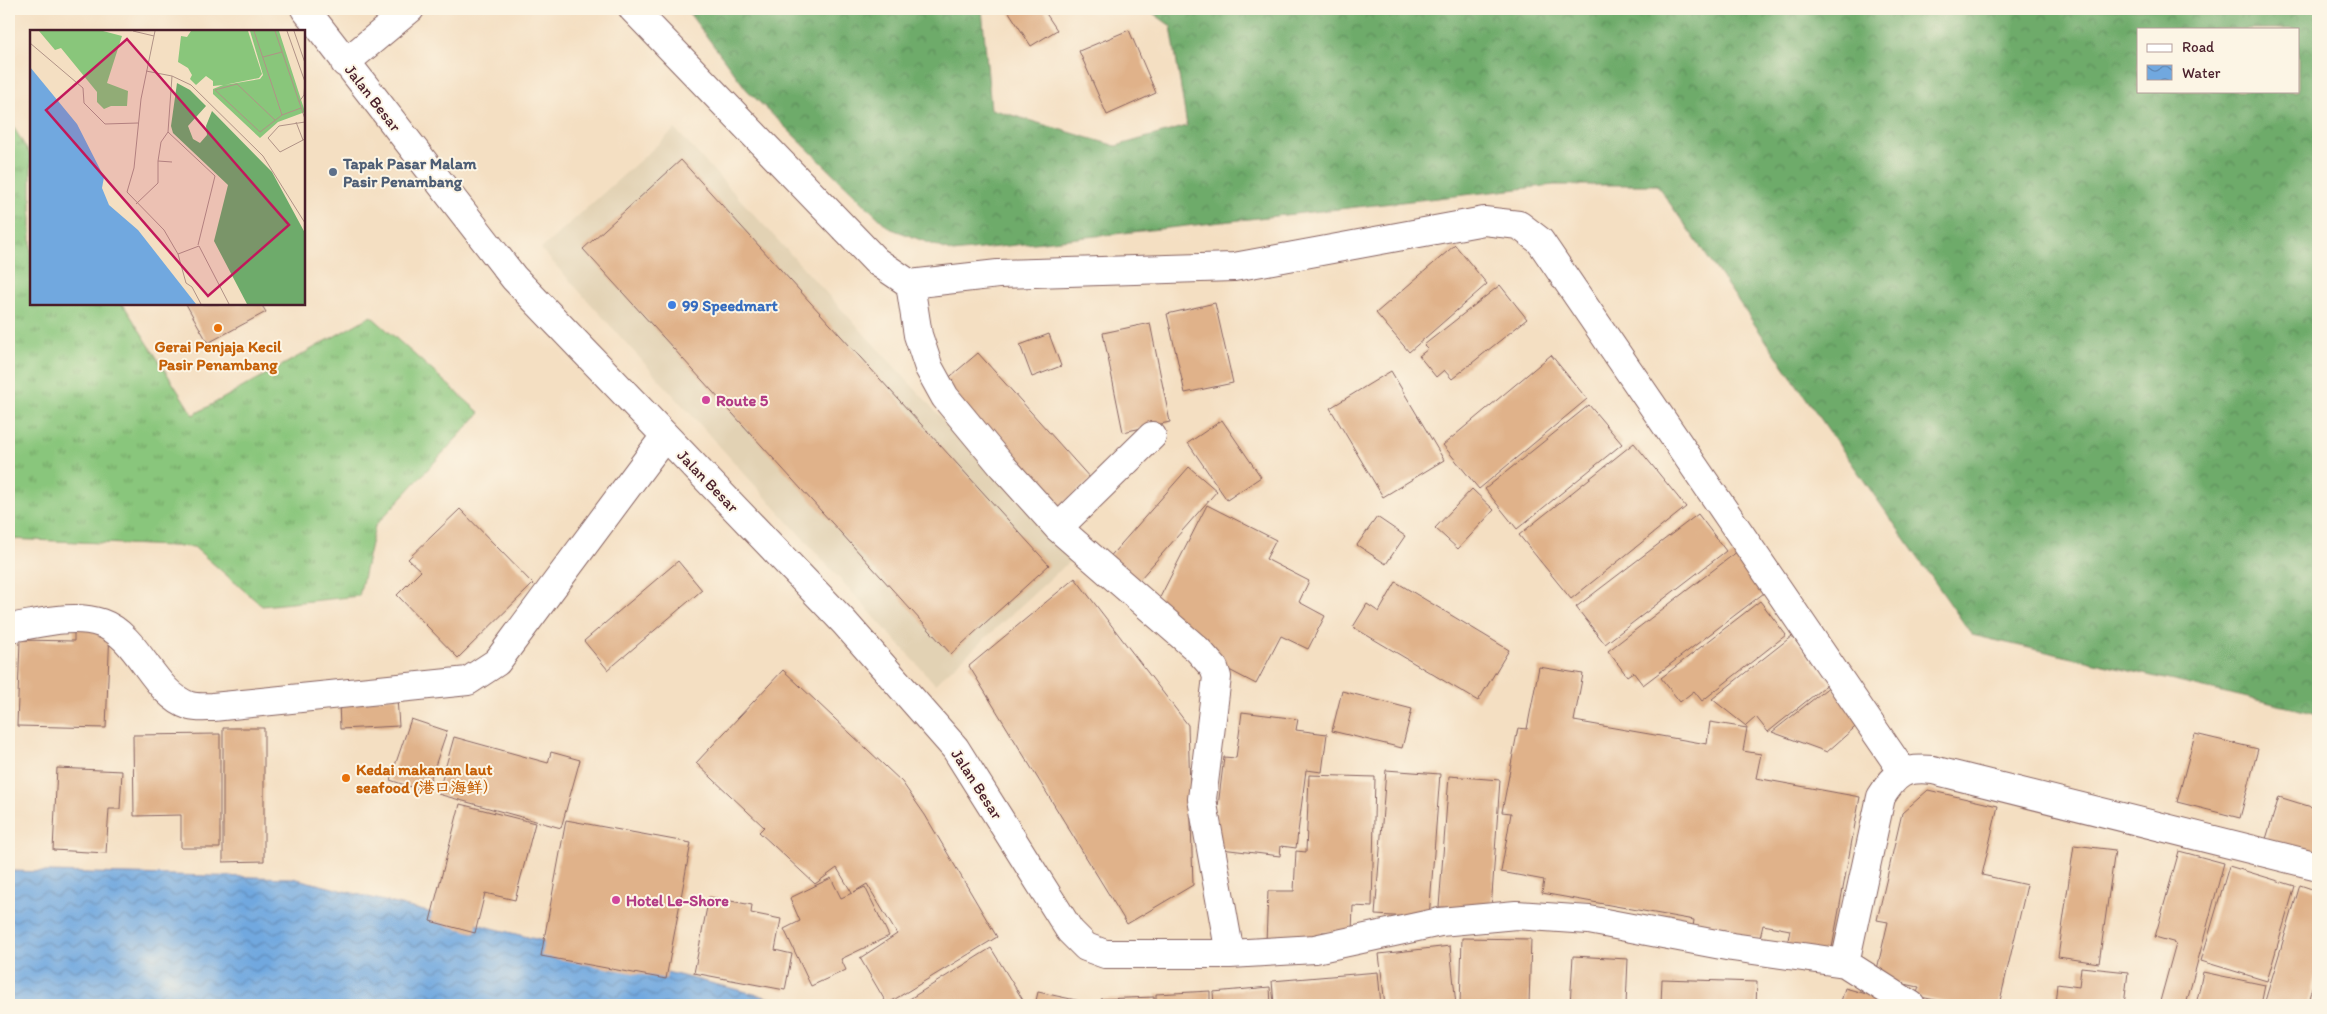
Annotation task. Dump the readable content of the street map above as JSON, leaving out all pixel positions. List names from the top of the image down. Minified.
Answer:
{"streets":{"street":["Jalan Besar"]},"places":["Tapak Pasar Malam Pasir Penambang","99 Speedmart","Gerai Penjaja Kecil Pasir Penambang","Route 5","Kedai makanan laut seafood (港口海鲜）","Hotel Le-Shore"],"legend":["Road","Water"]}
